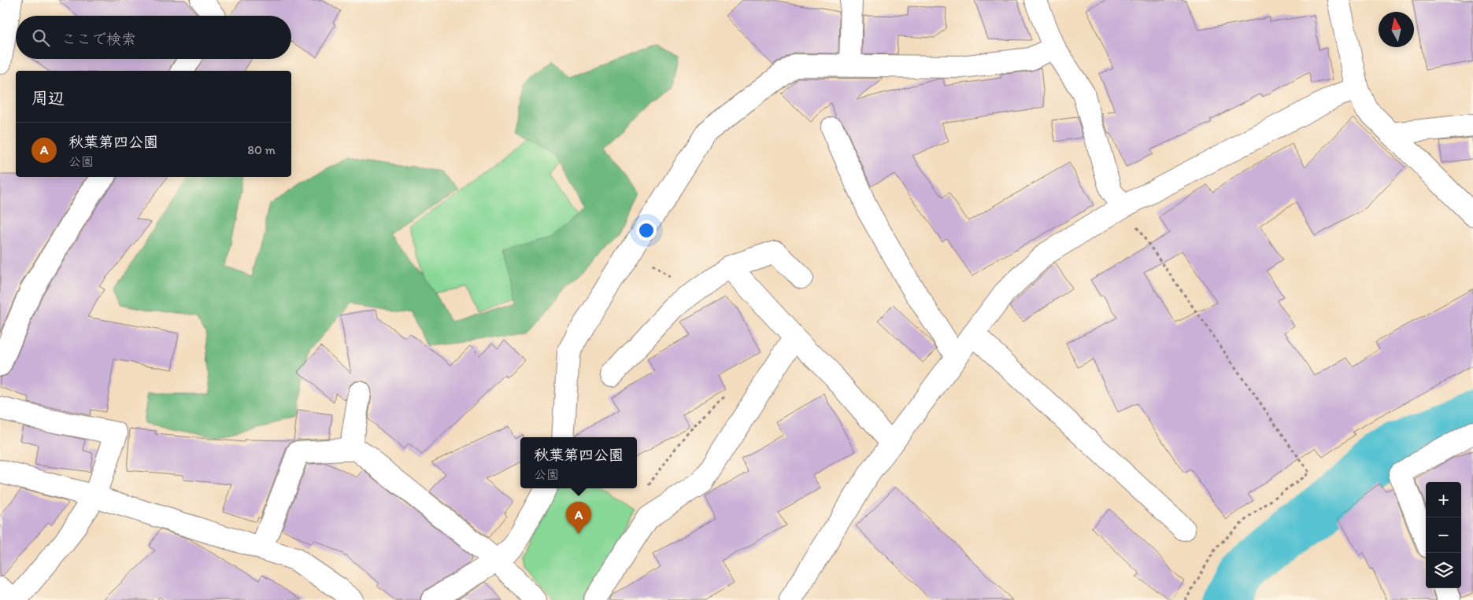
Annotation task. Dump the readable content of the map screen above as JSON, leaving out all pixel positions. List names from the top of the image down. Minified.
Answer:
{"north":"top","page":{"search":"ここで検索","heading":"周辺","list":[{"mark":"A","name":"秋葉第四公園","note":"公園","value":"80 m"}],"popup":["秋葉第四公園","公園"],"map_buttons":["+","−"],"pins":"A"}}
